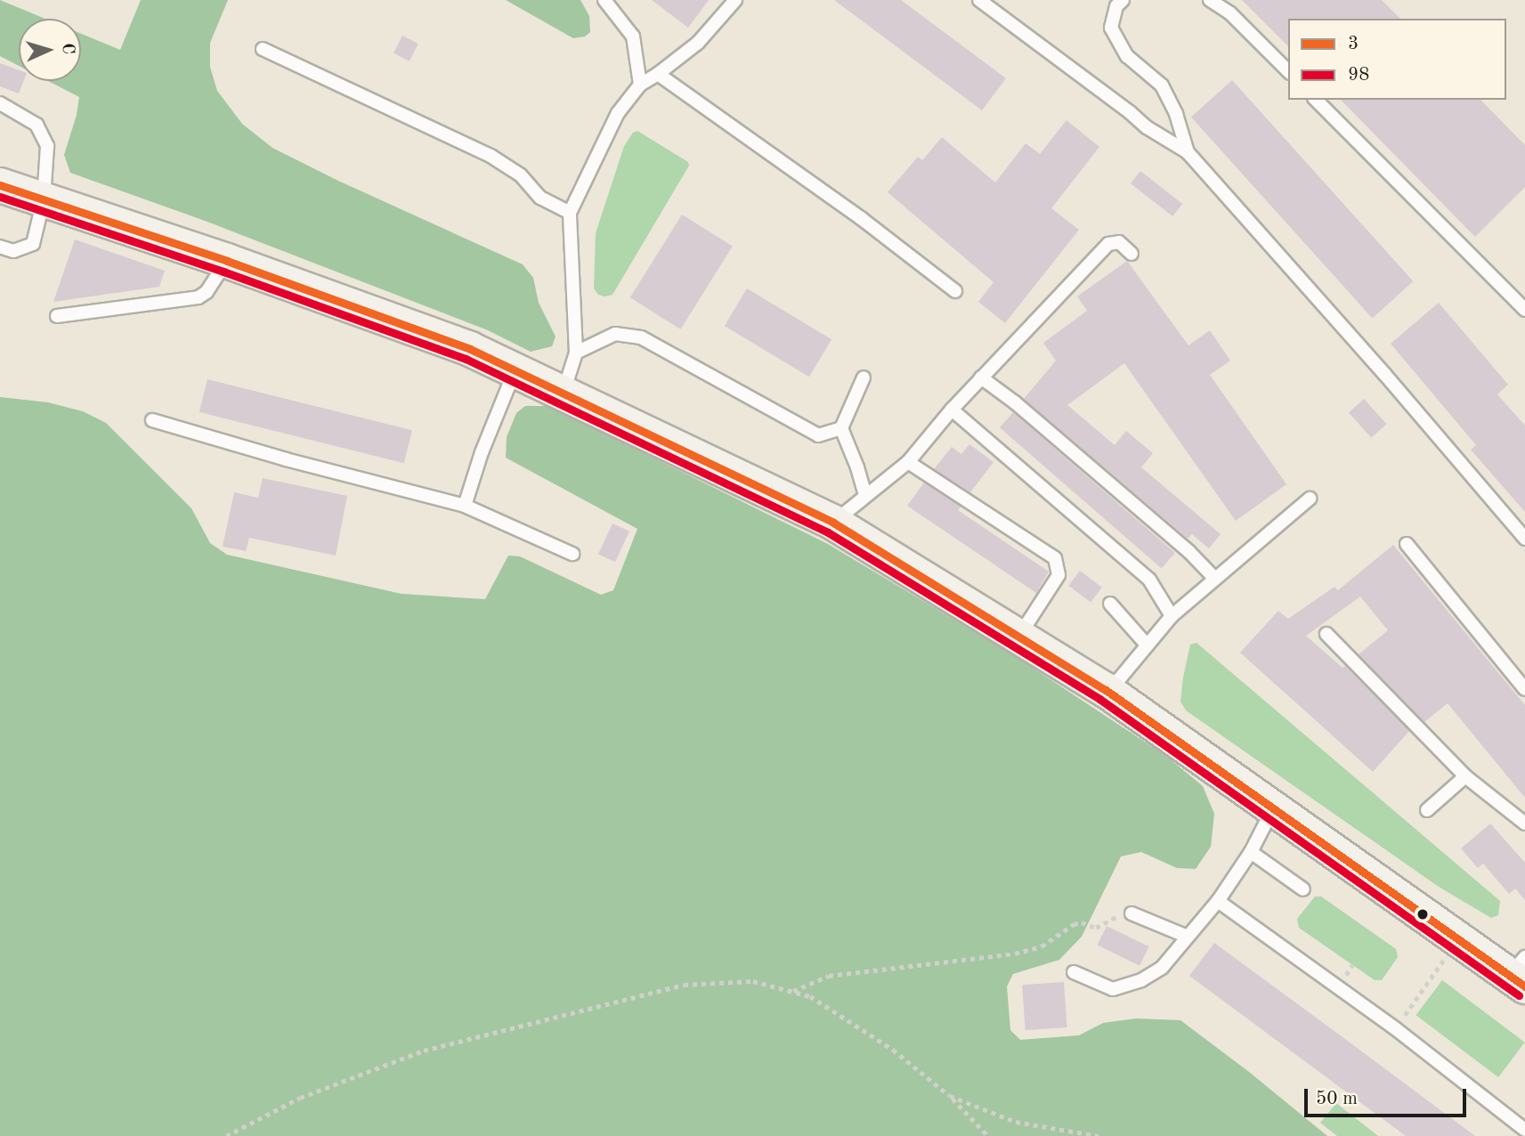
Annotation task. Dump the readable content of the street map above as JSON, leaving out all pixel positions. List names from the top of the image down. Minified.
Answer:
{"lines":["transit line 3","transit line 98"],"legend":["3","98"],"scale_bar":"50 m","north":"right"}
